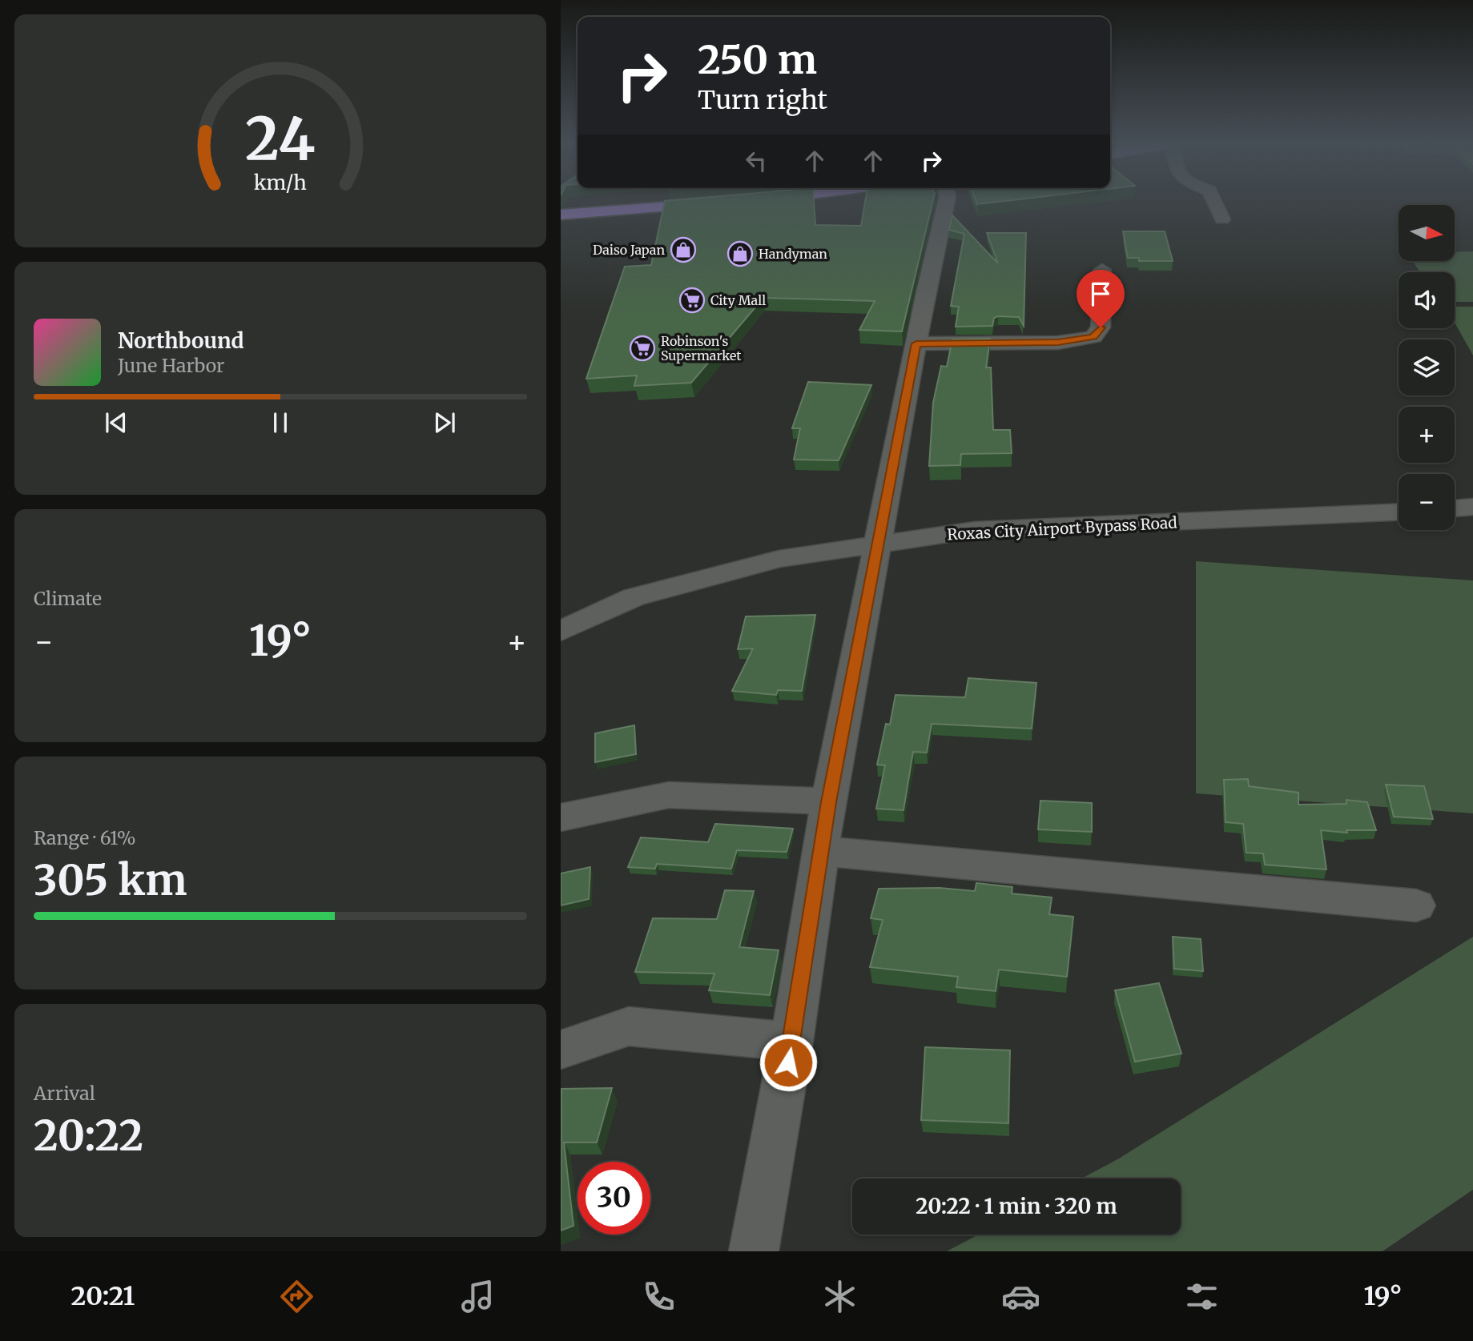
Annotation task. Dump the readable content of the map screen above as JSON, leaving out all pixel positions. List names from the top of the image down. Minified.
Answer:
{"streets":{"street":["Roxas City Airport Bypass Road"]},"places":{"shop":["Daiso Japan","Handyman"],"supermarket":["City Mall","Robinson's Supermarket"]},"north":"right","page":{"turn":["250 m","Turn right"],"map_buttons":["+","−"],"song":["Northbound","June Harbor"],"tile":["Climate",["Range · 61%","305 km"],["Arrival","20:22"]],"heat":["−","19°","+"],"limit":"30","trip":"20:22 · 1 min · 320 m","tabs":["20:21","19°"],"gauge":["24","km/h"]}}
